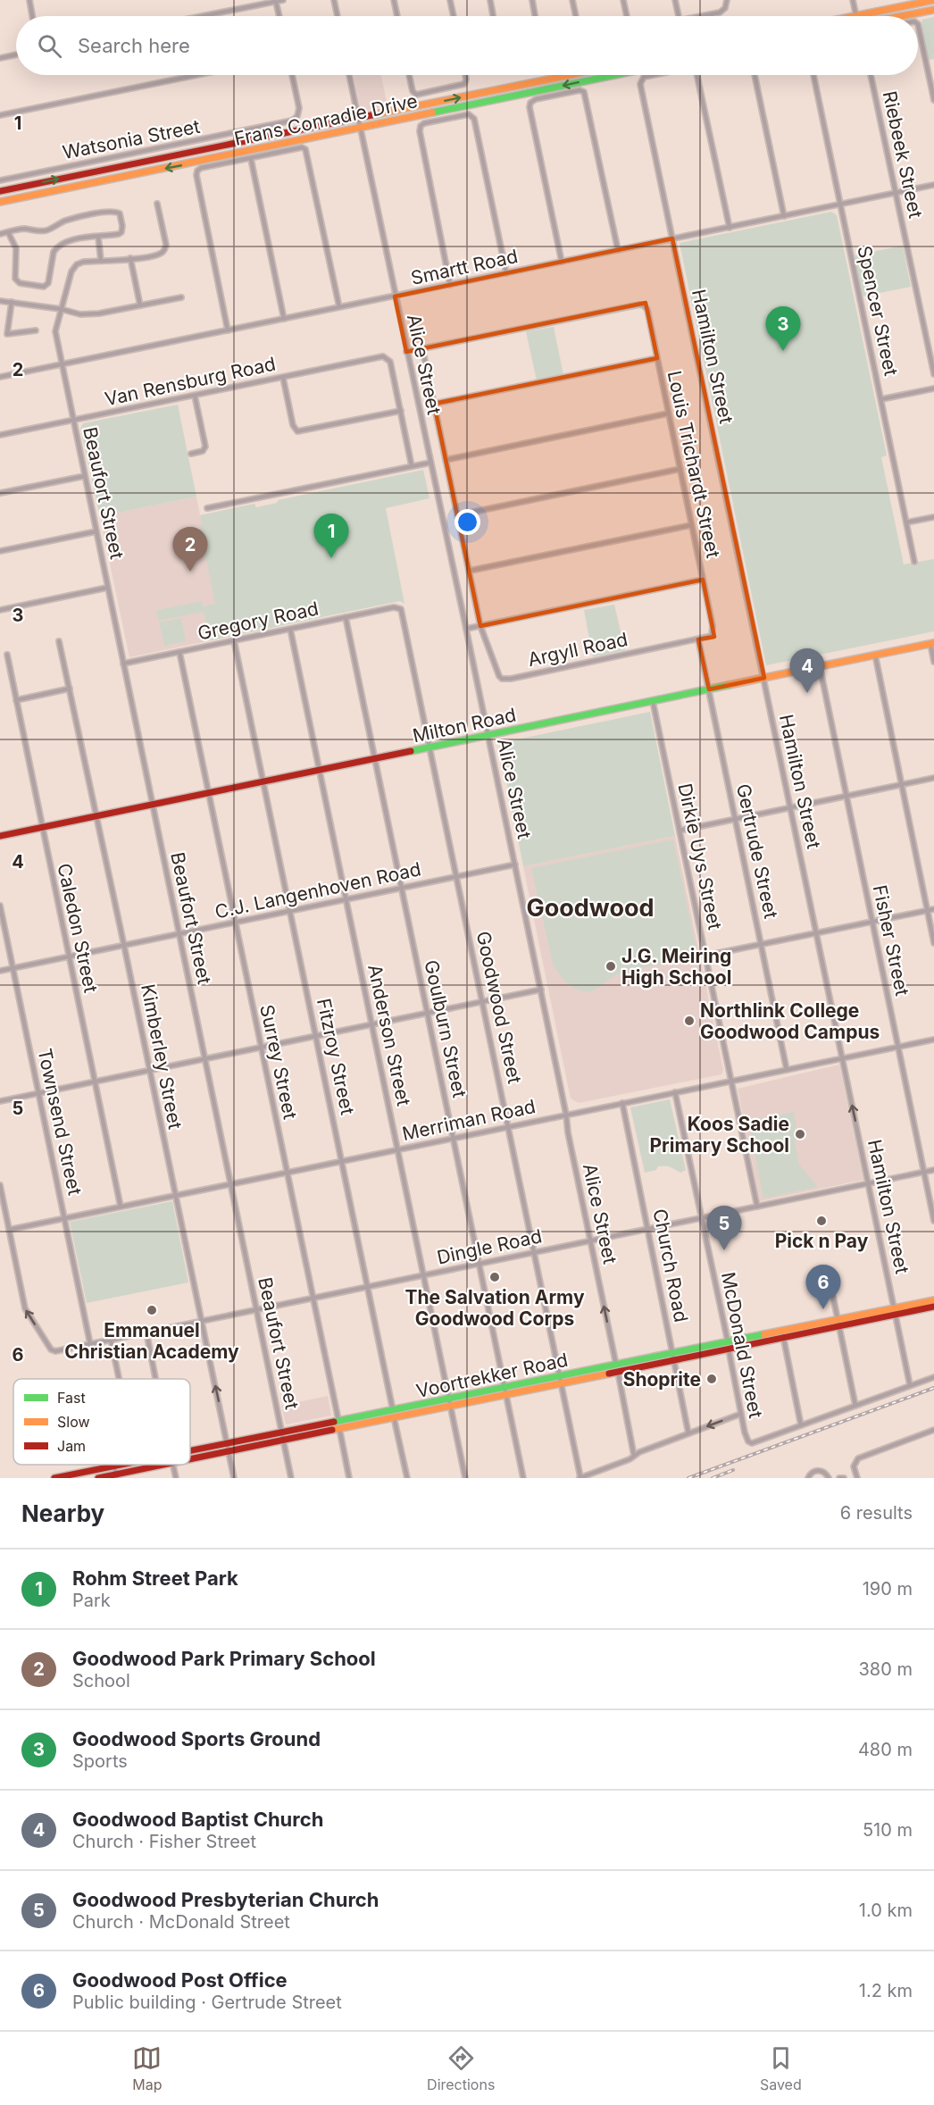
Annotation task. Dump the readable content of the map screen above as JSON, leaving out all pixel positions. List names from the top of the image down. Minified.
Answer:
{"streets":{"main road":["Frans Conradie Drive","Milton Road","Voortrekker Road"],"street":["Watsonia Street","Riebeek Street","Smartt Road","Spencer Street","Hamilton Street","Alice Street","Van Rensburg Road","Louis Trichardt Street","Beaufort Street","Gregory Road","Argyll Road","Gertrude Street","Dirkie Uys Street","C.J. Langenhoven Road","Caledon Street","Fisher Street","Goodwood Street","Goulburn Street","Anderson Street","Kimberley Street","Fitzroy Street","Surrey Street","Merriman Road","Townsend Street","Dingle Road","Church Road","McDonald Street"]},"crossings":[["Frans Conradie Drive","Alice Street"],["Riebeek Street","Smartt Road"],["Smartt Road","Spencer Street"],["Smartt Road","Hamilton Street"],["Smartt Road","Alice Street"],["Smartt Road","Beaufort Street"],["Hamilton Street","Milton Road"],["Hamilton Street","Merriman Road"],["Hamilton Street","Dingle Road"],["Hamilton Street","Voortrekker Road"],["Alice Street","Van Rensburg Road"],["Alice Street","Louis Trichardt Street"],["Alice Street","Argyll Road"],["Alice Street","Milton Road"],["Alice Street","C.J. Langenhoven Road"],["Alice Street","Merriman Road"],["Alice Street","Dingle Road"],["Alice Street","Voortrekker Road"],["Van Rensburg Road","Beaufort Street"],["Louis Trichardt Street","Argyll Road"],["Beaufort Street","Gregory Road"],["Beaufort Street","Milton Road"],["Beaufort Street","C.J. Langenhoven Road"],["Beaufort Street","Merriman Road"],["Beaufort Street","Dingle Road"],["Beaufort Street","Voortrekker Road"],["Gregory Road","Goodwood Street"],["Gregory Road","Goulburn Street"],["Gregory Road","Anderson Street"],["Gregory Road","Fitzroy Street"],["Gregory Road","Surrey Street"],["Argyll Road","Gertrude Street"],["Milton Road","Gertrude Street"],["Milton Road","Dirkie Uys Street"],["Milton Road","Caledon Street"],["Milton Road","Fisher Street"],["Milton Road","Goodwood Street"],["Milton Road","Goulburn Street"],["Milton Road","Anderson Street"],["Milton Road","Kimberley Street"],["Milton Road","Fitzroy Street"],["Milton Road","Surrey Street"],["Gertrude Street","Merriman Road"],["Dirkie Uys Street","Merriman Road"],["Dirkie Uys Street","Dingle Road"],["C.J. Langenhoven Road","Caledon Street"],["C.J. Langenhoven Road","Goodwood Street"],["C.J. Langenhoven Road","Goulburn Street"],["C.J. Langenhoven Road","Anderson Street"],["C.J. Langenhoven Road","Kimberley Street"],["C.J. Langenhoven Road","Fitzroy Street"],["C.J. Langenhoven Road","Surrey Street"],["C.J. Langenhoven Road","Townsend Street"],["Caledon Street","Merriman Road"],["Fisher Street","Merriman Road"],["Fisher Street","Dingle Road"],["Goodwood Street","Merriman Road"],["Goodwood Street","Dingle Road"],["Goodwood Street","Voortrekker Road"],["Goulburn Street","Merriman Road"],["Goulburn Street","Dingle Road"],["Goulburn Street","Voortrekker Road"],["Anderson Street","Merriman Road"],["Anderson Street","Dingle Road"],["Anderson Street","Voortrekker Road"],["Kimberley Street","Merriman Road"],["Kimberley Street","Dingle Road"],["Kimberley Street","Voortrekker Road"],["Fitzroy Street","Merriman Road"],["Fitzroy Street","Dingle Road"],["Fitzroy Street","Voortrekker Road"],["Surrey Street","Merriman Road"],["Surrey Street","Dingle Road"],["Surrey Street","Voortrekker Road"],["Merriman Road","Townsend Street"],["Merriman Road","Dingle Road"],["Merriman Road","Church Road"],["Merriman Road","McDonald Street"],["Townsend Street","Dingle Road"],["Dingle Road","Church Road"],["Dingle Road","McDonald Street"],["Church Road","Voortrekker Road"],["McDonald Street","Voortrekker Road"]],"districts":["Goodwood"],"places":["J.G. Meiring High School","Northlink College Goodwood Campus","Koos Sadie Primary School","Pick n Pay","The Salvation Army Goodwood Corps","Emmanuel Christian Academy","Shoprite"],"legend":["Fast","Slow","Jam"],"page":{"search":"Search here","pins":["3","1","2","4","5","6"],"heading":["Nearby","6 results"],"list":[{"mark":"1","name":"Rohm Street Park","note":"Park","value":"190 m"},{"mark":"2","name":"Goodwood Park Primary School","note":"School","value":"380 m"},{"mark":"3","name":"Goodwood Sports Ground","note":"Sports","value":"480 m"},{"mark":"4","name":"Goodwood Baptist Church","note":"Church · Fisher Street","value":"510 m"},{"mark":"5","name":"Goodwood Presbyterian Church","note":"Church · McDonald Street","value":"1.0 km"},{"mark":"6","name":"Goodwood Post Office","note":"Public building · Gertrude Street","value":"1.2 km"}],"nav":["Map","Directions","Saved"]},"grid":{"rows":["1","2","3","4","5","6"]}}
